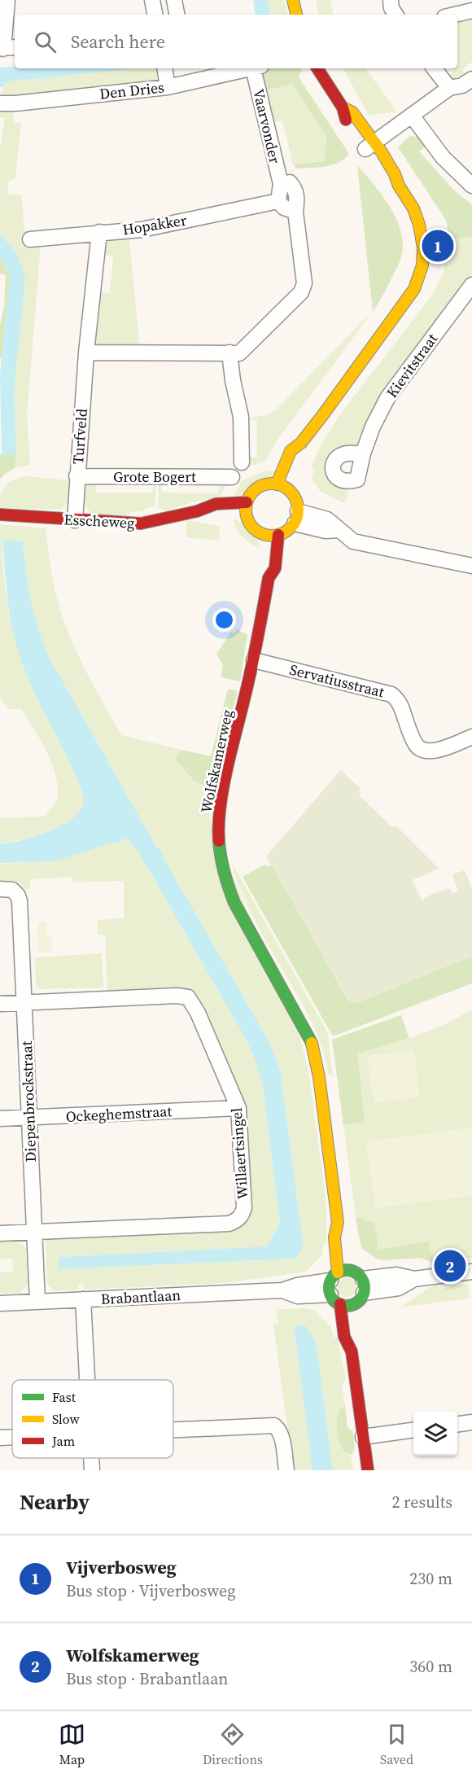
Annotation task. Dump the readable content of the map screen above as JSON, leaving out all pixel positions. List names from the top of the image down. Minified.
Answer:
{"streets":{"main road":["Esscheweg","Wolfskamerweg"],"street":["Den Dries","Vaarvonder","Hopakker","Kievitstraat","Turfveld","Grote Bogert","Servatiusstraat","Diepenbrockstraat","Ockeghemstraat","Willaertsingel","Brabantlaan"]},"crossings":[["Vaarvonder","Hopakker"],["Vaarvonder","Turfveld"],["Hopakker","Turfveld"],["Turfveld","Grote Bogert"],["Turfveld","Esscheweg"],["Esscheweg","Wolfskamerweg"],["Servatiusstraat","Wolfskamerweg"],["Wolfskamerweg","Brabantlaan"],["Diepenbrockstraat","Ockeghemstraat"],["Diepenbrockstraat","Willaertsingel"],["Diepenbrockstraat","Brabantlaan"],["Ockeghemstraat","Willaertsingel"]],"legend":["Fast","Slow","Jam"],"page":{"search":"Search here","pins":["1","2"],"heading":["Nearby","2 results"],"list":[{"mark":"1","name":"Vijverbosweg","note":"Bus stop · Vijverbosweg","value":"230 m"},{"mark":"2","name":"Wolfskamerweg","note":"Bus stop · Brabantlaan","value":"360 m"}],"nav":["Map","Directions","Saved"]}}
